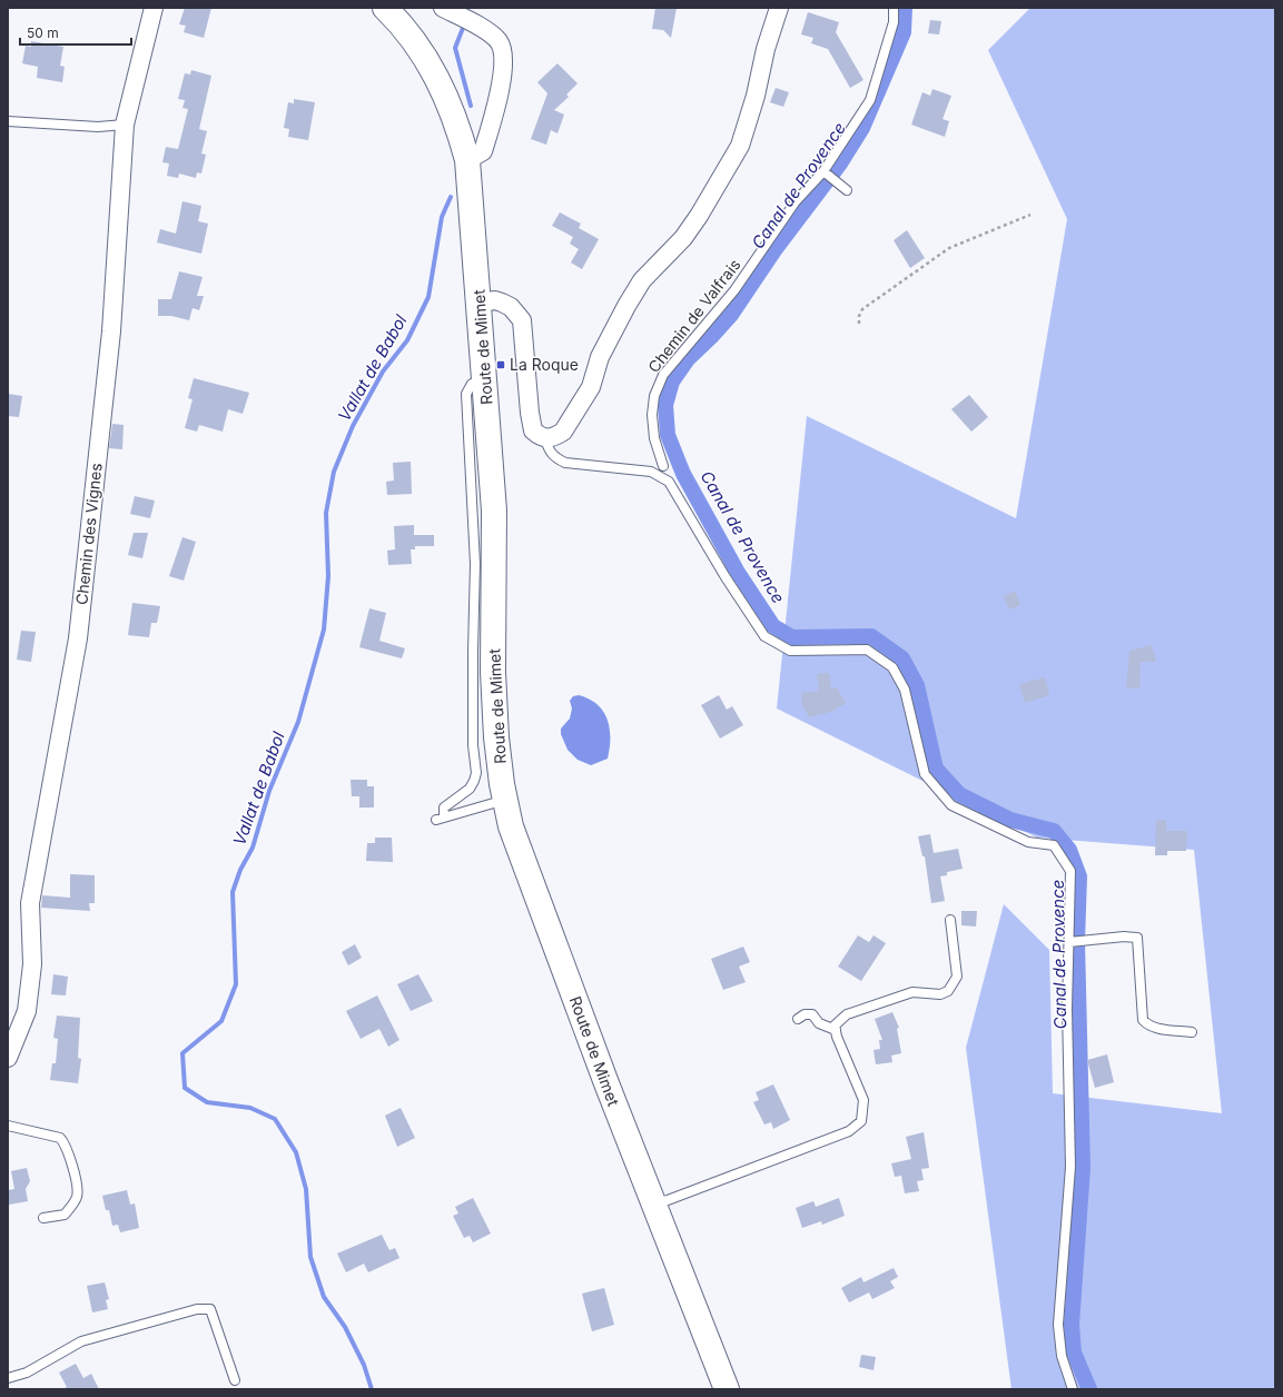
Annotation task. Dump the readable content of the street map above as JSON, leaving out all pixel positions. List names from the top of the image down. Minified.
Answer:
{"streets":{"main road":["Route de Mimet"],"street":["Chemin des Vignes"],"lane":["Chemin de Valfrais"]},"water":["Canal de Provence","Vallat de Babol"],"places":{"transit":["La Roque"]},"scale_bar":"50 m"}
